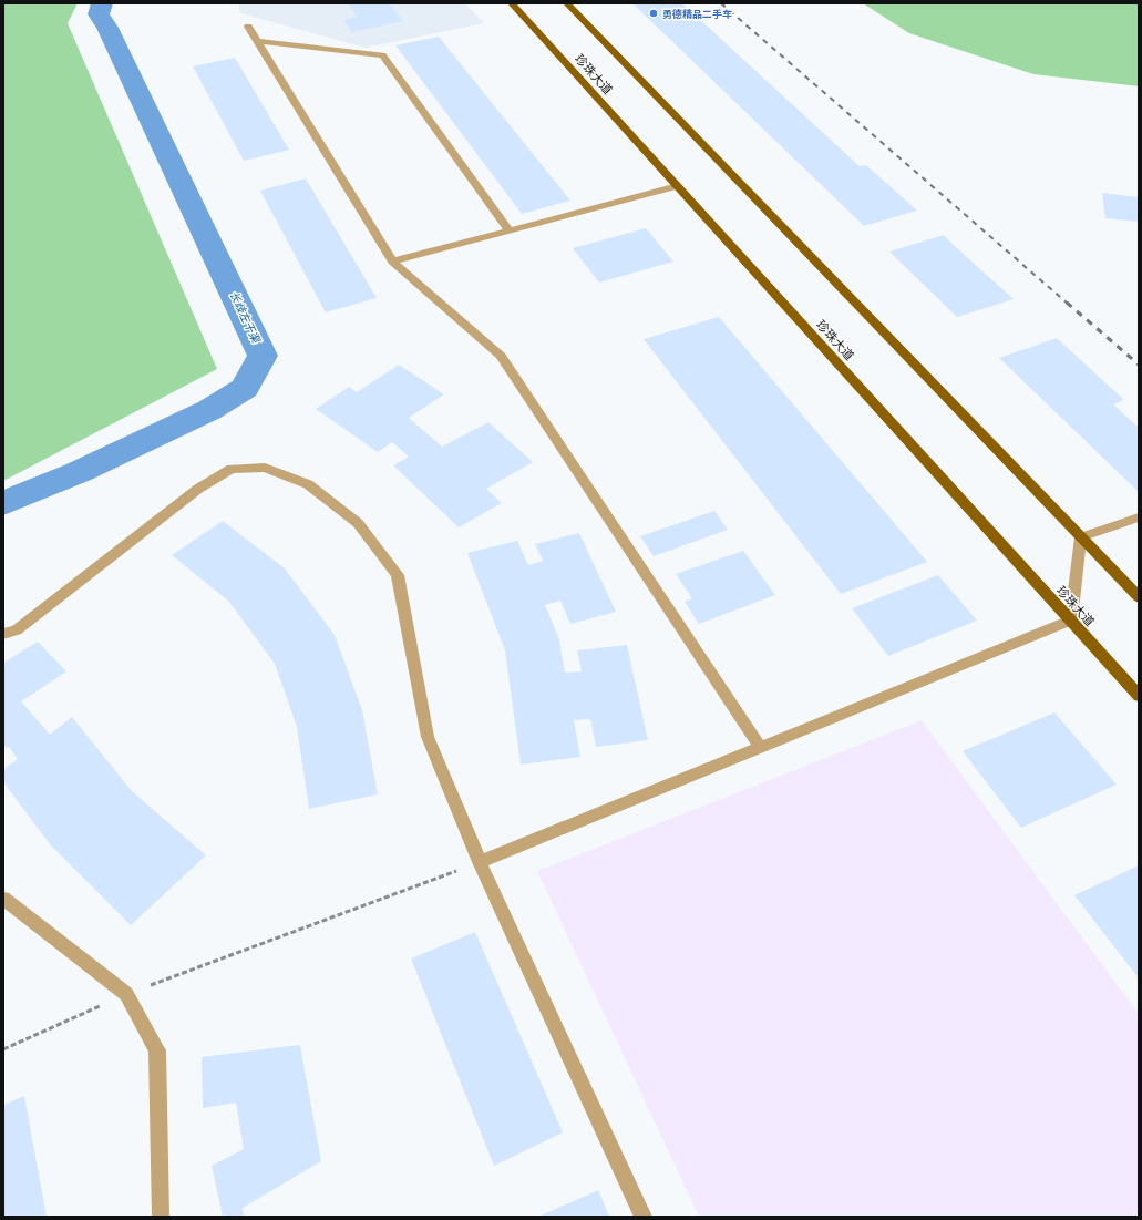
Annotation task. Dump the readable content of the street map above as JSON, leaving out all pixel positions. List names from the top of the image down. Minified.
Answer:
{"streets":{"main road":["珍珠大道"]},"water":["长歧左干渠"],"places":["勇德精品二手车"]}
